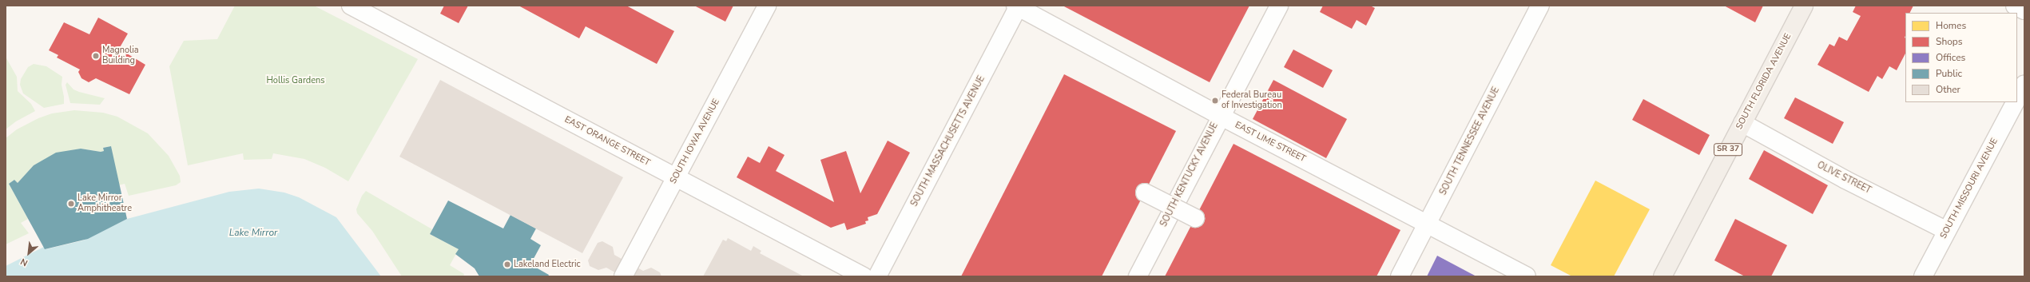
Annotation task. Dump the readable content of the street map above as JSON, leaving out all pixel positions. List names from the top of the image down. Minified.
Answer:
{"streets":{"main road":["SOUTH FLORIDA AVENUE","SR 37"],"street":["EAST ORANGE STREET","SOUTH IOWA AVENUE","SOUTH MASSACHUSETTS AVENUE","SOUTH TENNESSEE AVENUE","EAST LIME STREET","SOUTH KENTUCKY AVENUE","OLIVE STREET","SOUTH MISSOURI AVENUE"]},"crossings":[["SOUTH FLORIDA AVENUE","OLIVE STREET"],["EAST ORANGE STREET","SOUTH IOWA AVENUE"],["SOUTH MASSACHUSETTS AVENUE","EAST LIME STREET"],["SOUTH TENNESSEE AVENUE","EAST LIME STREET"],["EAST LIME STREET","SOUTH KENTUCKY AVENUE"],["OLIVE STREET","SOUTH MISSOURI AVENUE"]],"water":["Lake Mirror"],"parks":["Hollis Gardens"],"places":["Magnolia Building","Federal Bureau of Investigation","Lake Mirror Amphitheatre","Lakeland Electric"],"legend":["Homes","Shops","Offices","Public","Other"],"north":"bottom left"}
